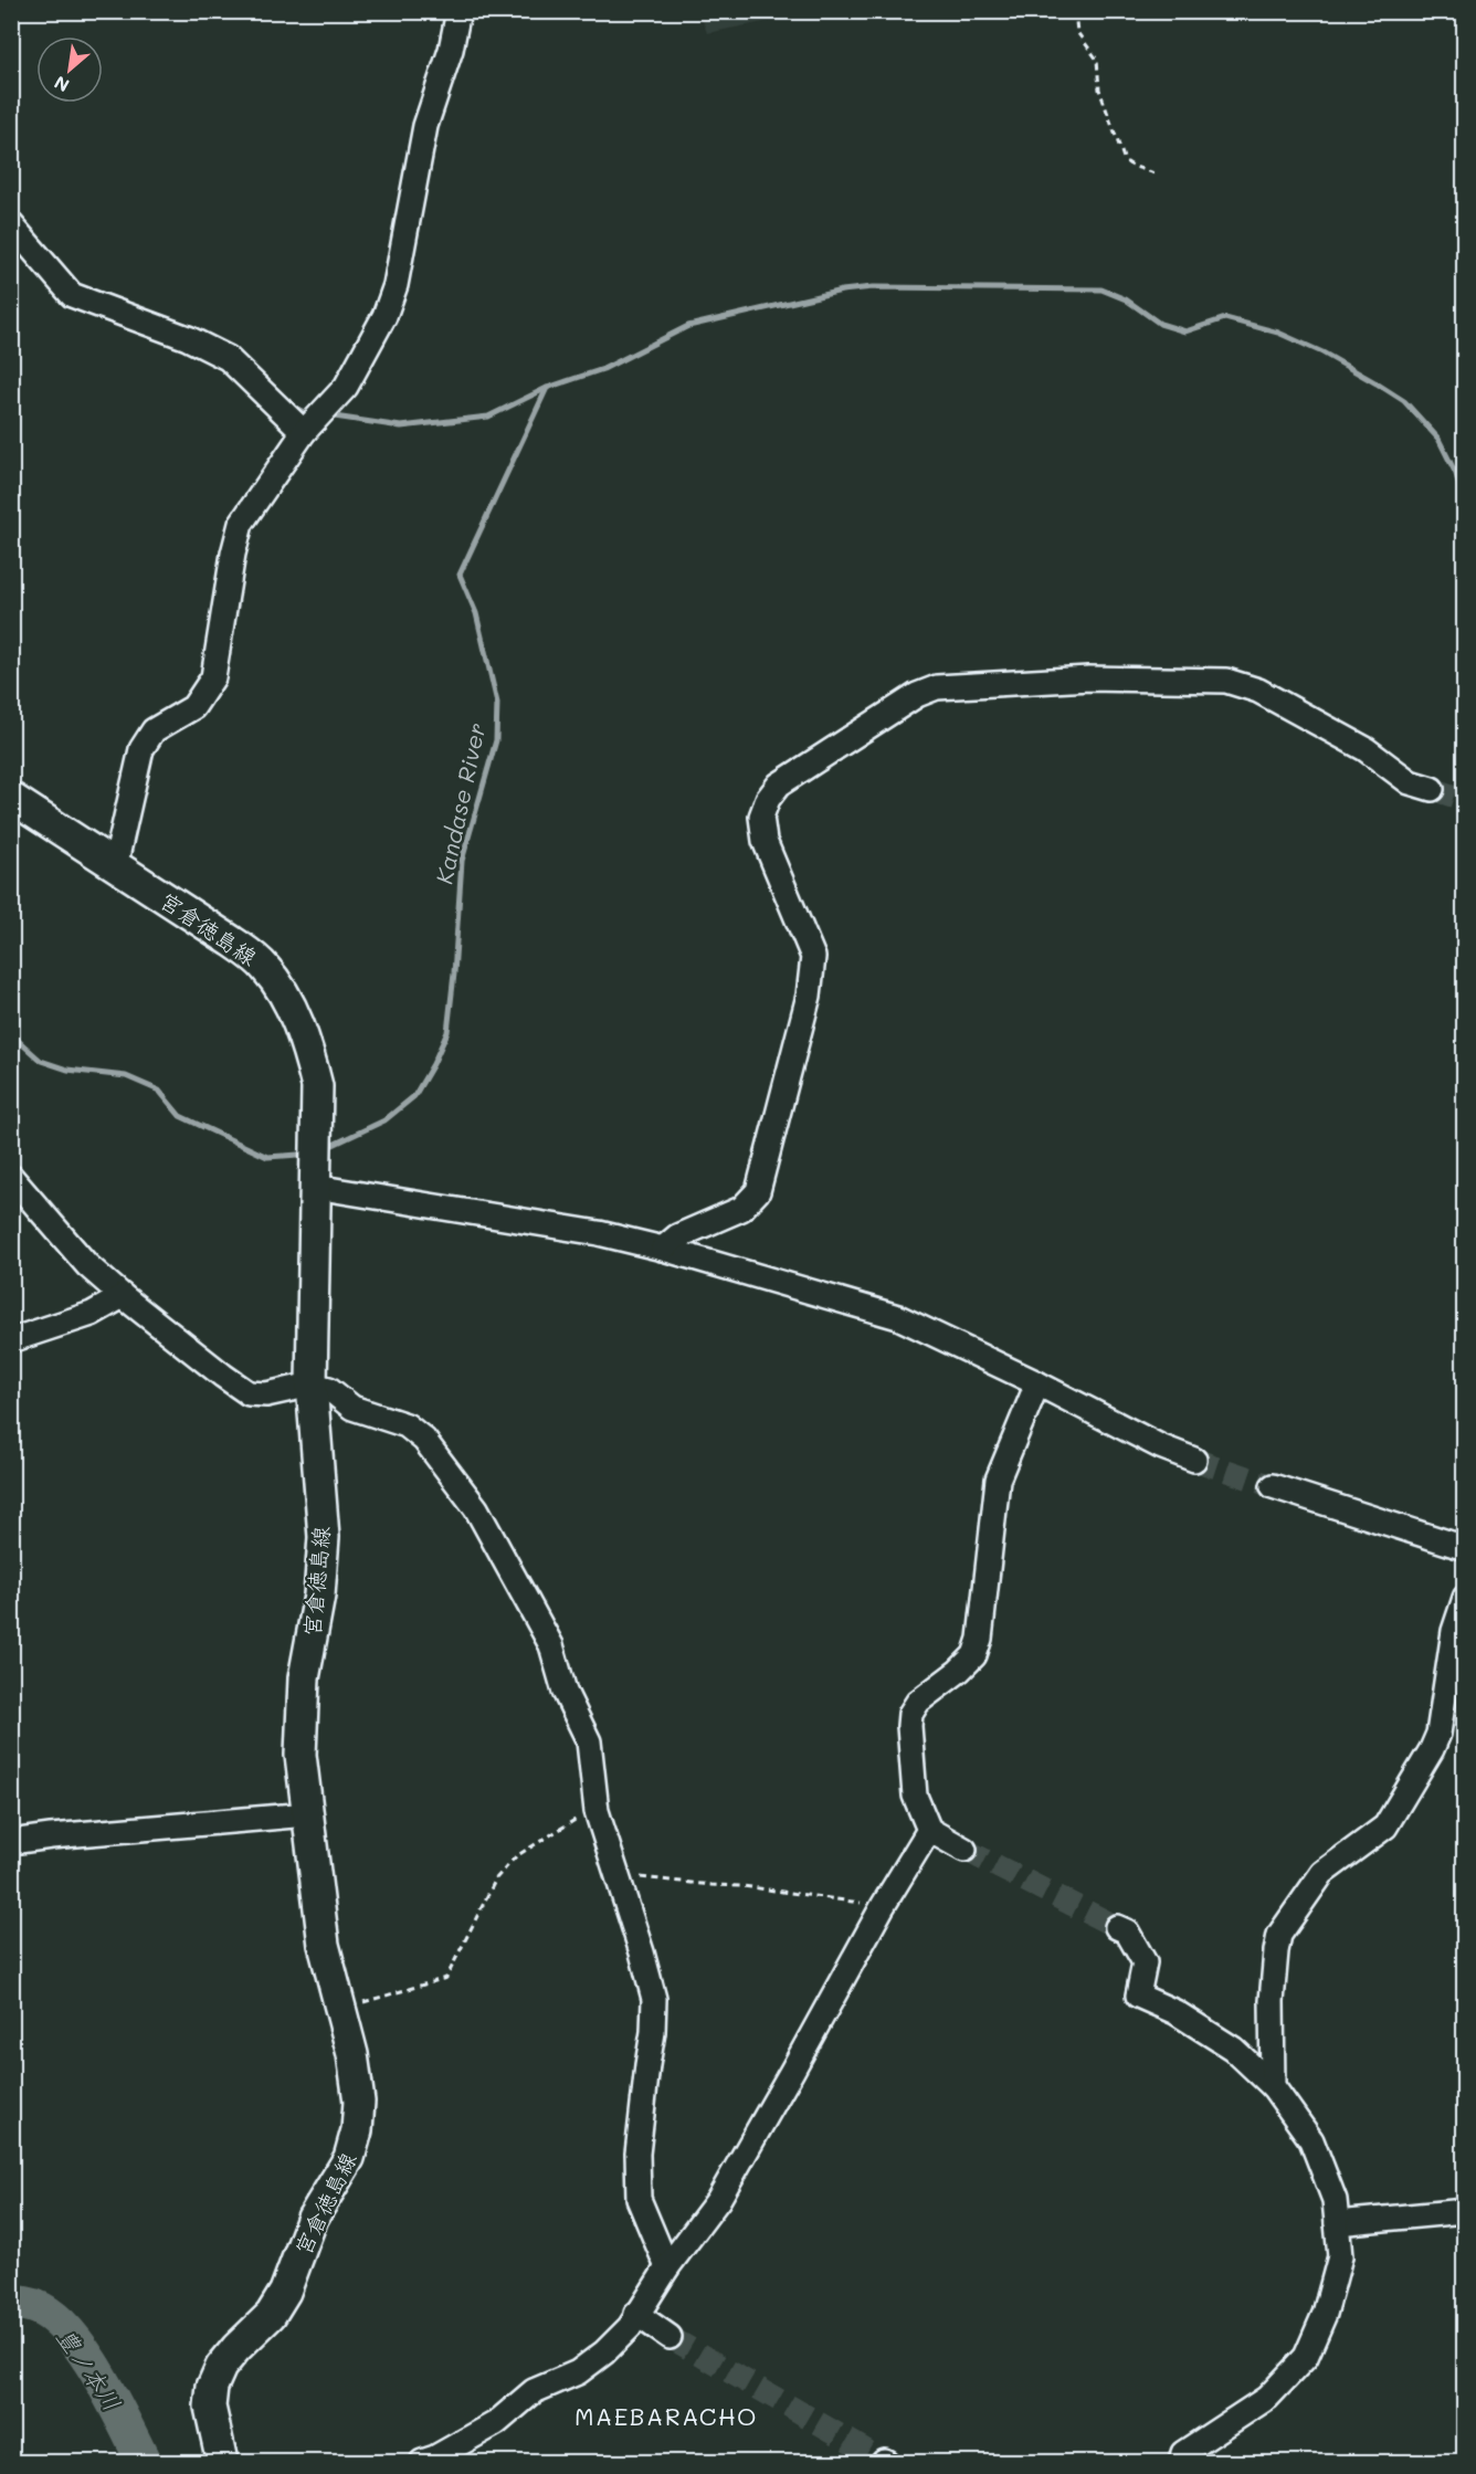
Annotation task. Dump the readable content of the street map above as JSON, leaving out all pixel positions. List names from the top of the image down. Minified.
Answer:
{"streets":{"main road":["宮倉徳島線"]},"districts":["MAEBARACHO"],"water":["Kandase River","豊ノ本川"],"north":"bottom left"}
